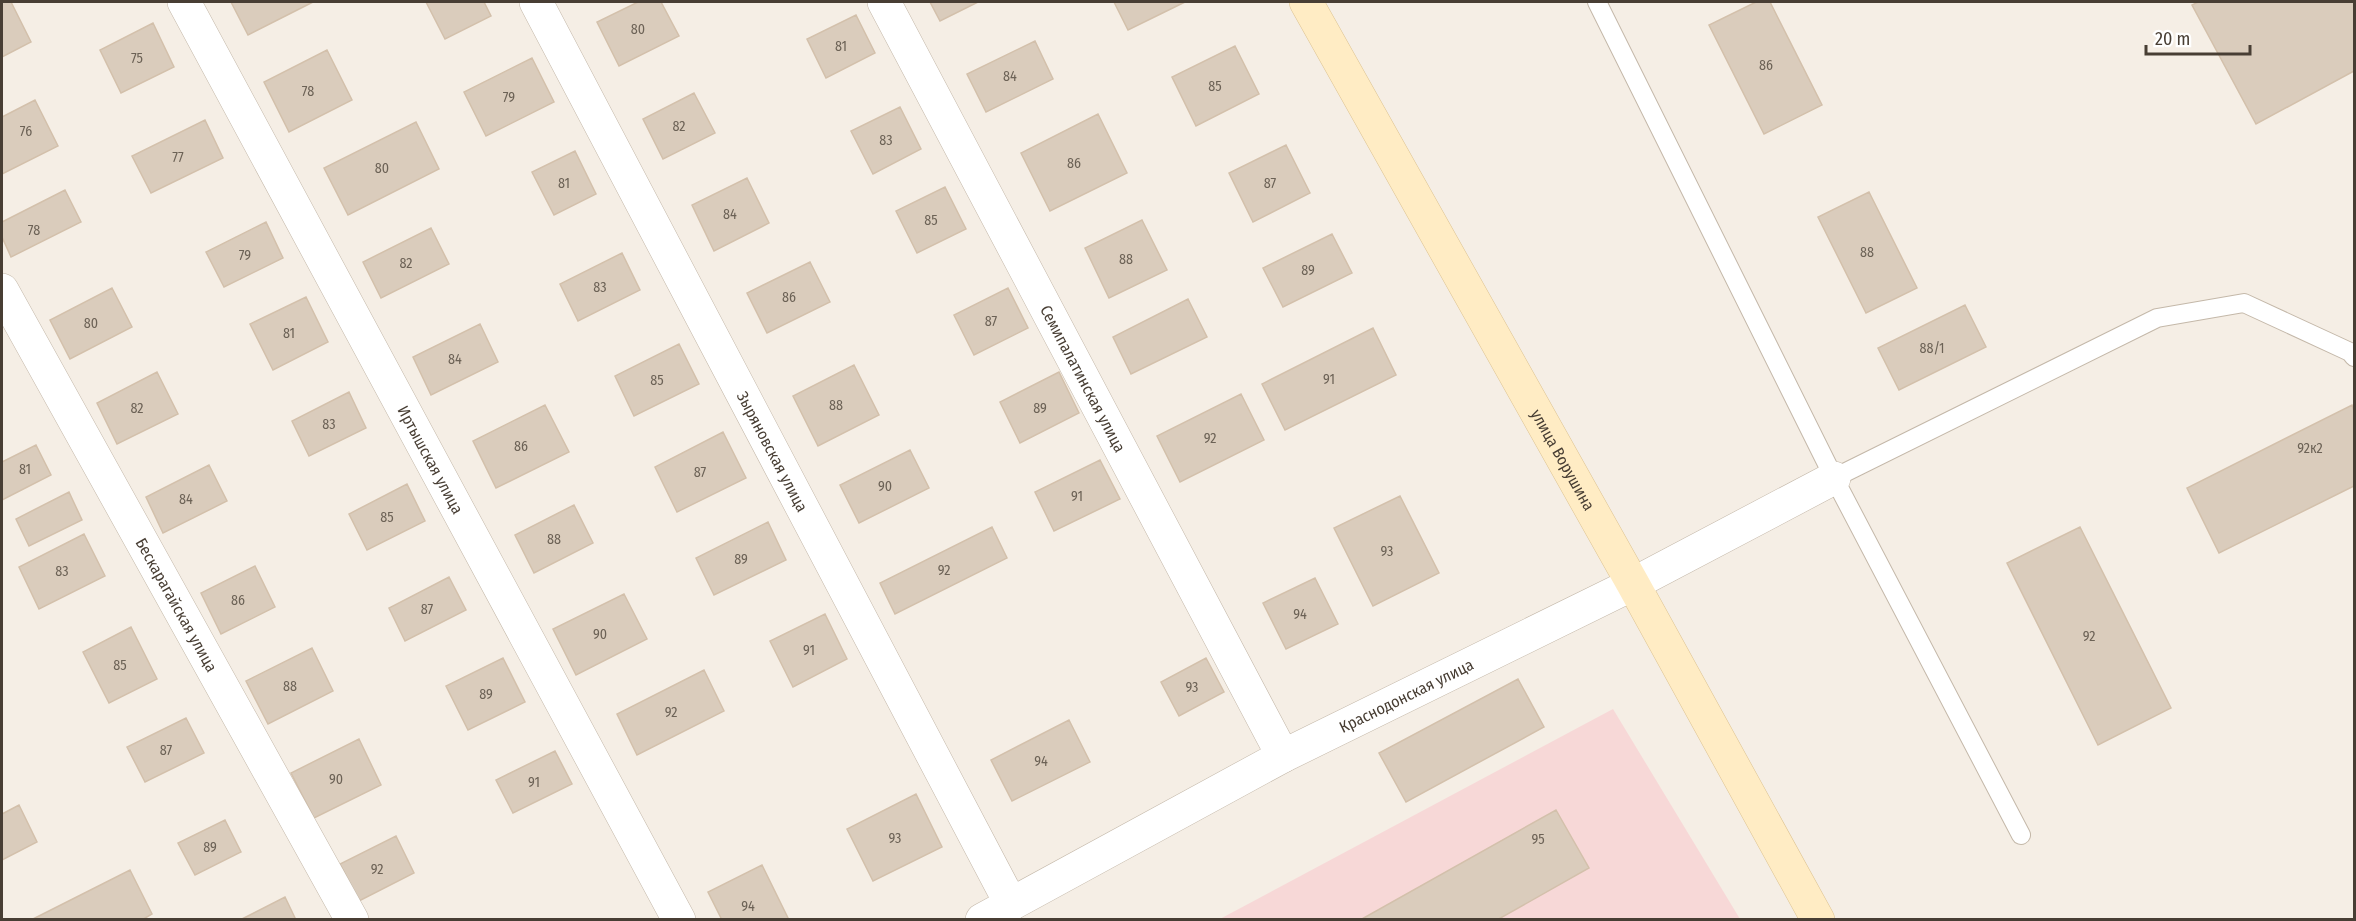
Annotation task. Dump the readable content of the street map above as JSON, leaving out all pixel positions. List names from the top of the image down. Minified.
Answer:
{"streets":{"street":["Семипалатинская улица","Зыряновская улица","Иртышская улица","улица Ворушина","Бескарагайская улица","Краснодонская улица"]},"crossings":[["Семипалатинская улица","Краснодонская улица"],["Зыряновская улица","Краснодонская улица"],["улица Ворушина","Краснодонская улица"]],"house_numbers":["80","81","75","86","84","85","78","79","82","76","83","77","86","80","81","87","84","85","78","88","79","88","82","89","83","86","87","80","81","88/1","84","91","85","88","82","89","83","92","86","92к2","81","87","90","91","84","85","88","93","89","92","83","86","87","94","90","92","91","85","88","93","89","92","87","94","90","91","93","95","89","92","94"],"scale_bar":"20 m"}
